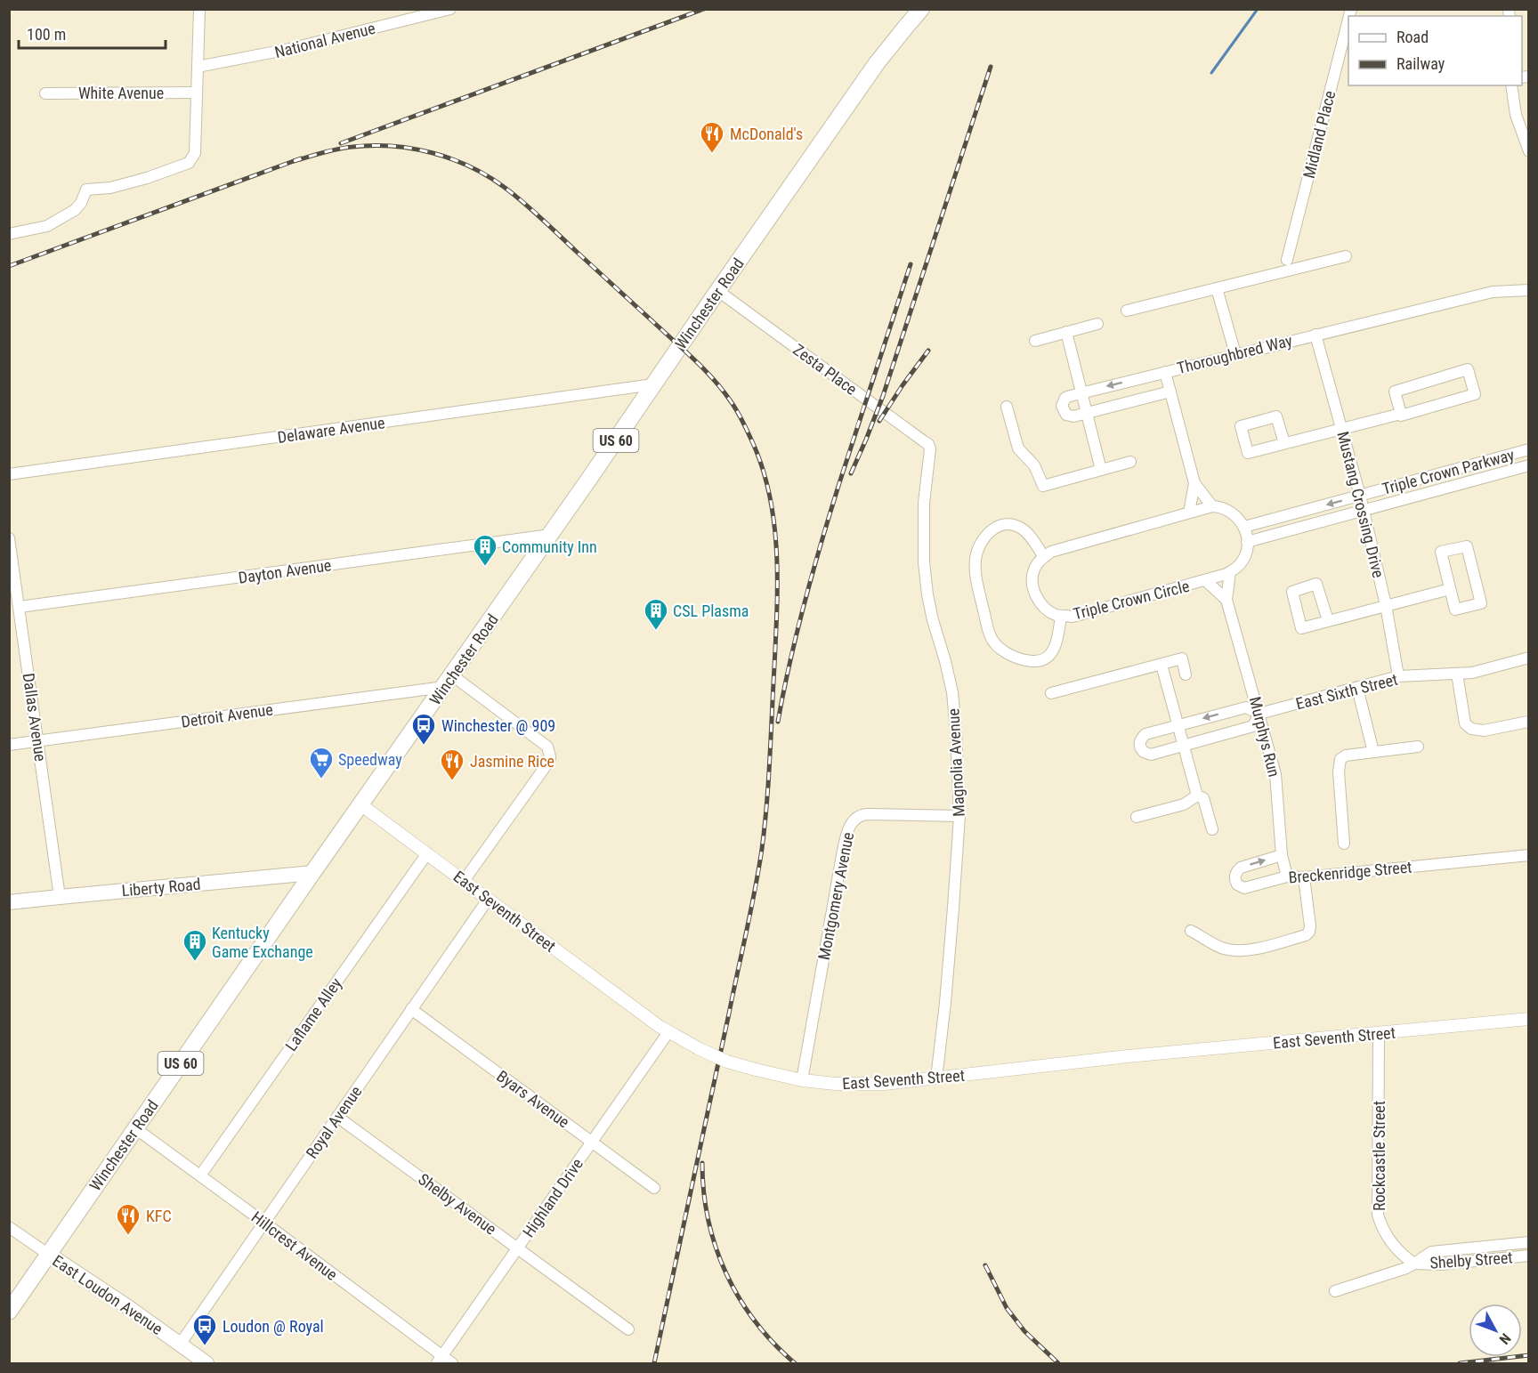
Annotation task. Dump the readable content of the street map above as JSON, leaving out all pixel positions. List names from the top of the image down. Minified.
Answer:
{"streets":{"main road":["Winchester Road","US 60","Liberty Road","East Loudon Avenue"],"street":["National Avenue","White Avenue","Midland Place","Thoroughbred Way","Zesta Place","Delaware Avenue","Triple Crown Parkway","Mustang Crossing Drive","Dayton Avenue","Triple Crown Circle","East Sixth Street","Detroit Avenue","Dallas Avenue","Murphys Run","Magnolia Avenue","Breckenridge Street","Montgomery Avenue","East Seventh Street","Laflame Alley","Byars Avenue","Royal Avenue","Rockcastle Street","Highland Drive","Shelby Avenue","Hillcrest Avenue","Shelby Street"]},"crossings":[["Winchester Road","Zesta Place"],["Winchester Road","Delaware Avenue"],["Winchester Road","Dayton Avenue"],["Winchester Road","Detroit Avenue"],["Winchester Road","Liberty Road"],["Winchester Road","East Seventh Street"],["Winchester Road","Hillcrest Avenue"],["Winchester Road","East Loudon Avenue"],["Thoroughbred Way","Mustang Crossing Drive"],["Zesta Place","Magnolia Avenue"],["Triple Crown Parkway","Mustang Crossing Drive"],["Mustang Crossing Drive","East Sixth Street"],["Dayton Avenue","Dallas Avenue"],["Triple Crown Circle","Murphys Run"],["East Sixth Street","Murphys Run"],["Detroit Avenue","Dallas Avenue"],["Dallas Avenue","Liberty Road"],["Murphys Run","Breckenridge Street"],["Magnolia Avenue","Montgomery Avenue"],["Magnolia Avenue","East Seventh Street"],["Montgomery Avenue","East Seventh Street"],["East Seventh Street","Laflame Alley"],["East Seventh Street","Royal Avenue"],["East Seventh Street","Rockcastle Street"],["East Seventh Street","Highland Drive"],["Laflame Alley","Hillcrest Avenue"],["Byars Avenue","Royal Avenue"],["Byars Avenue","Highland Drive"],["Royal Avenue","Shelby Avenue"],["Royal Avenue","Hillcrest Avenue"],["Royal Avenue","East Loudon Avenue"],["Rockcastle Street","Shelby Street"],["Highland Drive","Shelby Avenue"],["Highland Drive","Hillcrest Avenue"]],"places":{"restaurant":["McDonald's","Jasmine Rice","KFC"],"building":["Community Inn","CSL Plasma","Kentucky Game Exchange"],"bus stop":["Winchester @ 909","Loudon @ Royal"],"supermarket":["Speedway"]},"legend":["Road","Railway"],"scale_bar":"100 m","north":"bottom right"}
